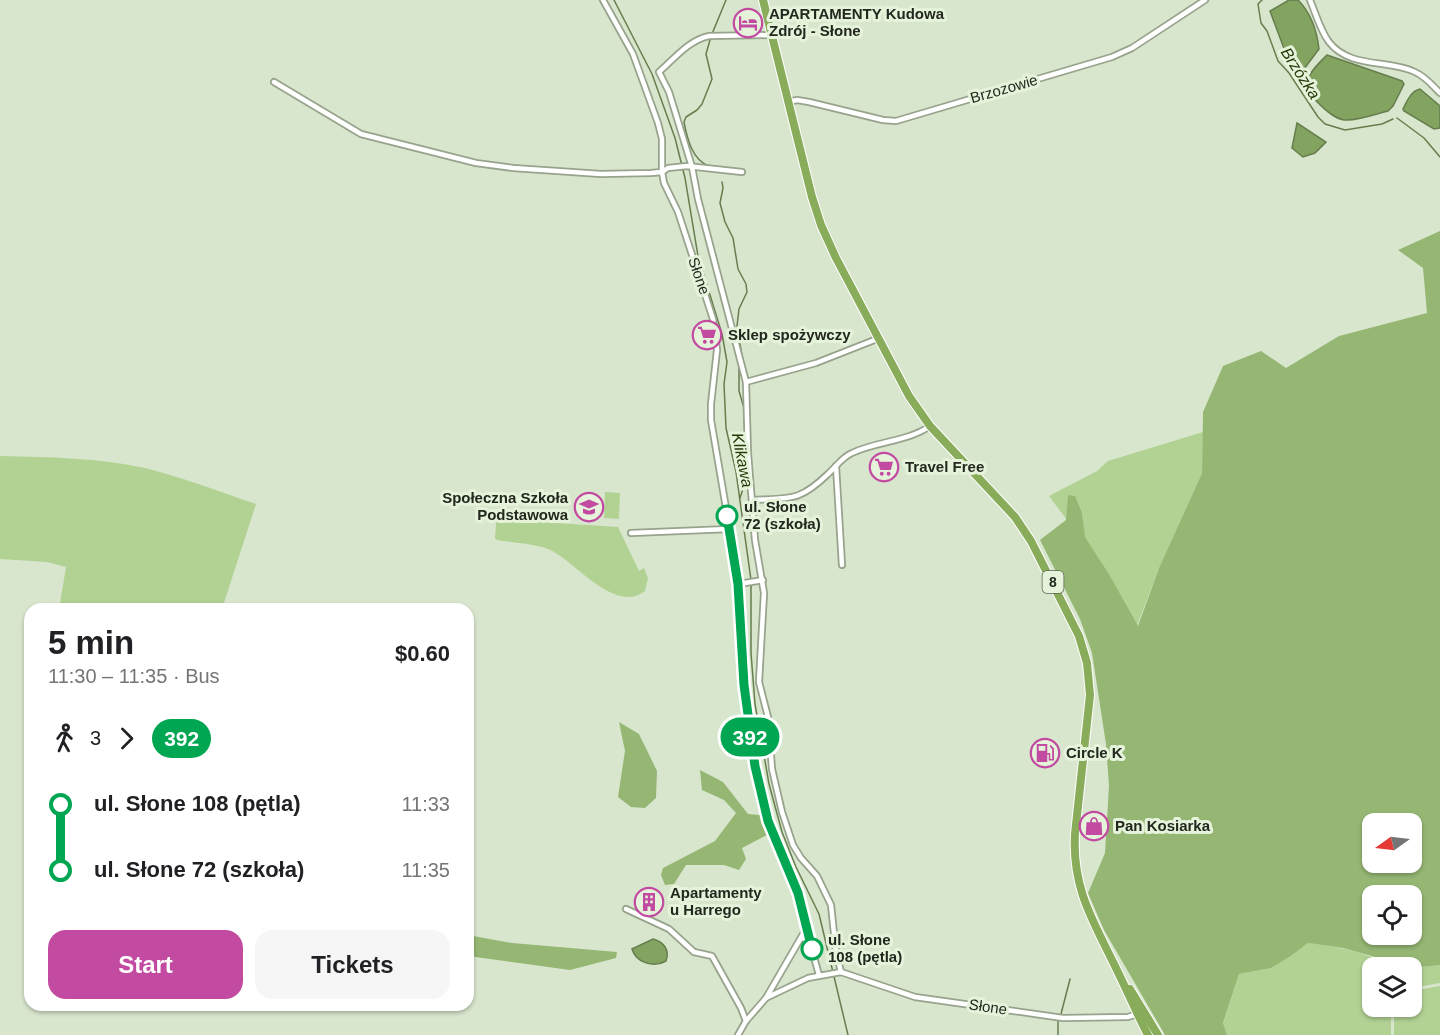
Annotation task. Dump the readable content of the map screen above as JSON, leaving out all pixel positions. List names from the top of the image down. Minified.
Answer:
{"streets":{"highway":["8"],"street":["Brzozowie","Słone"]},"crossings":[["Brzozowie","8"],["Słone","8"]],"water":["Brzózka","Klikawa"],"places":{"hotel":["APARTAMENTY Kudowa Zdrój - Słone"],"supermarket":["Sklep spożywczy","Travel Free"],"school or university":["Społeczna Szkoła Podstawowa"],"other":["ul. Słone 72 (szkoła)","ul. Słone 108 (pętla)"],"fuel station":["Circle K"],"shop":["Pan Kosiarka"],"building":["Apartamenty u Harrego"]},"lines":["bus line 392"],"north":"left","page":{"on_map":"392","heading":["5 min","11:30 – 11:35 · Bus","$0.60"],"legs":["3","392"],"list":[{"name":"ul. Słone 108 (pętla)","value":"11:33"},{"name":"ul. Słone 72 (szkoła)","value":"11:35"}],"buttons":["Start","Tickets"]}}
